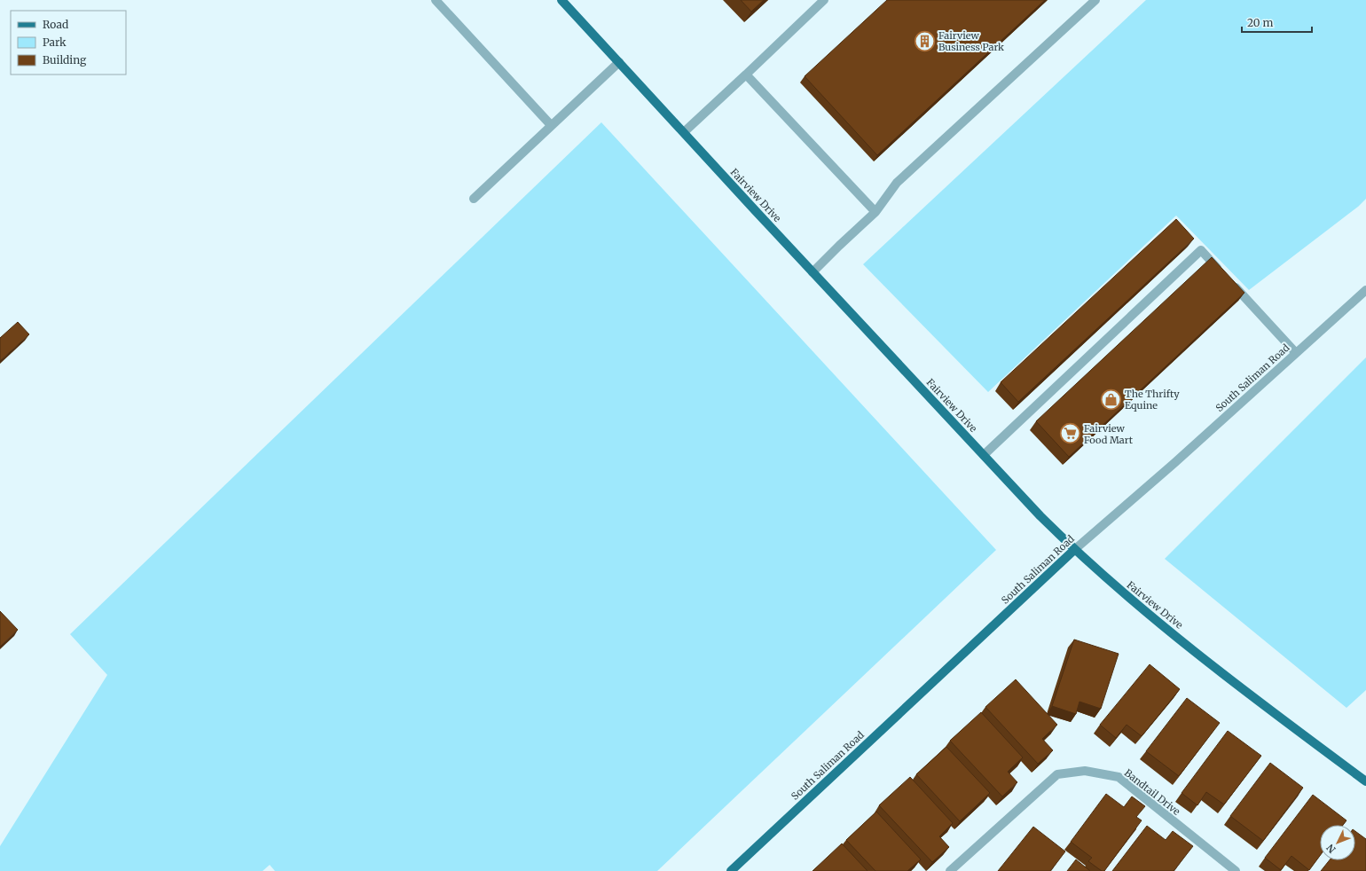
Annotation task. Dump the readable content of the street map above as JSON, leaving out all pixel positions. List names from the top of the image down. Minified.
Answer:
{"streets":{"main road":["Fairview Drive","South Saliman Road"],"street":["Bandtail Drive"]},"crossings":[["Fairview Drive","South Saliman Road"]],"places":{"building":["Fairview Business Park"],"shop":["The Thrifty Equine"],"supermarket":["Fairview Food Mart"]},"legend":["Road","Park","Building"],"scale_bar":"20 m","north":"bottom left"}
